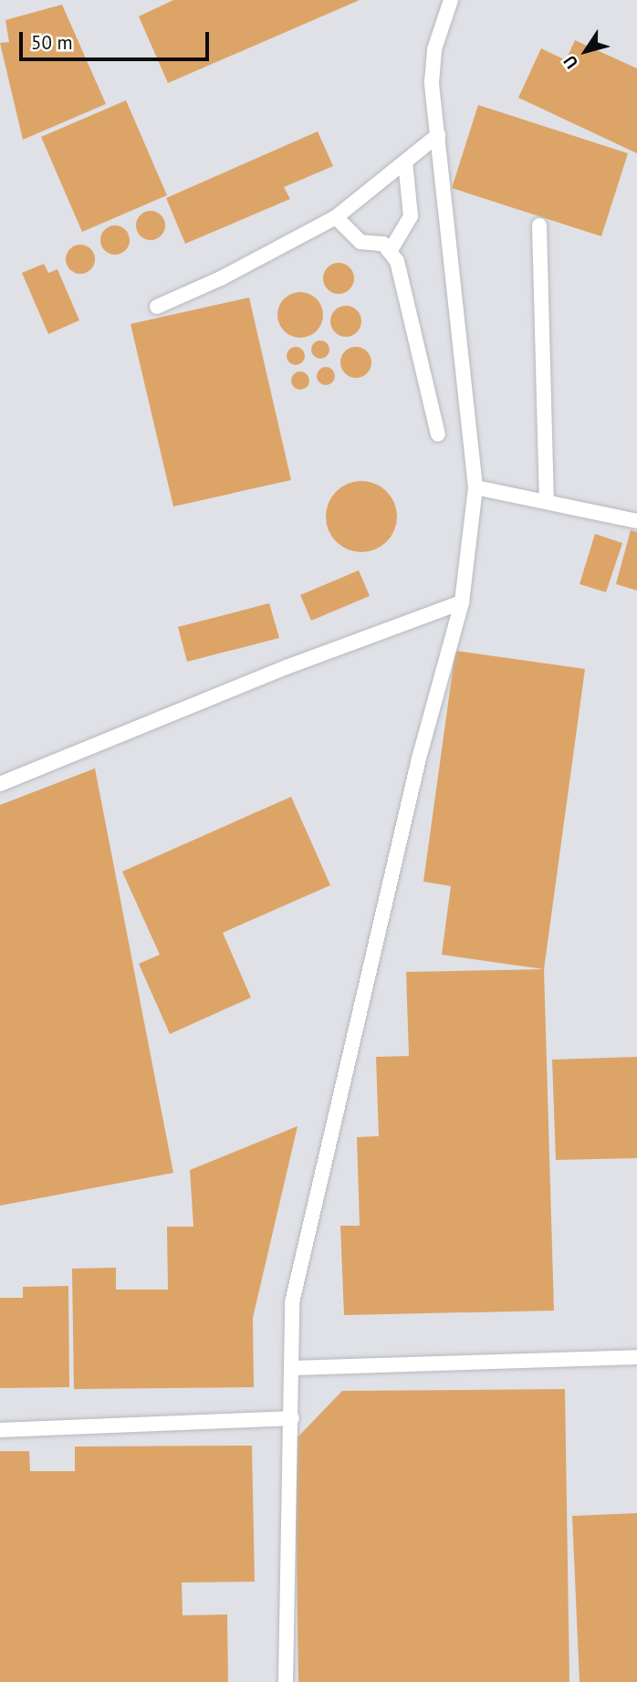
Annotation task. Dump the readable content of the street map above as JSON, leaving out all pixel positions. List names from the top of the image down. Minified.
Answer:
{"scale_bar":"50 m","north":"bottom left"}
